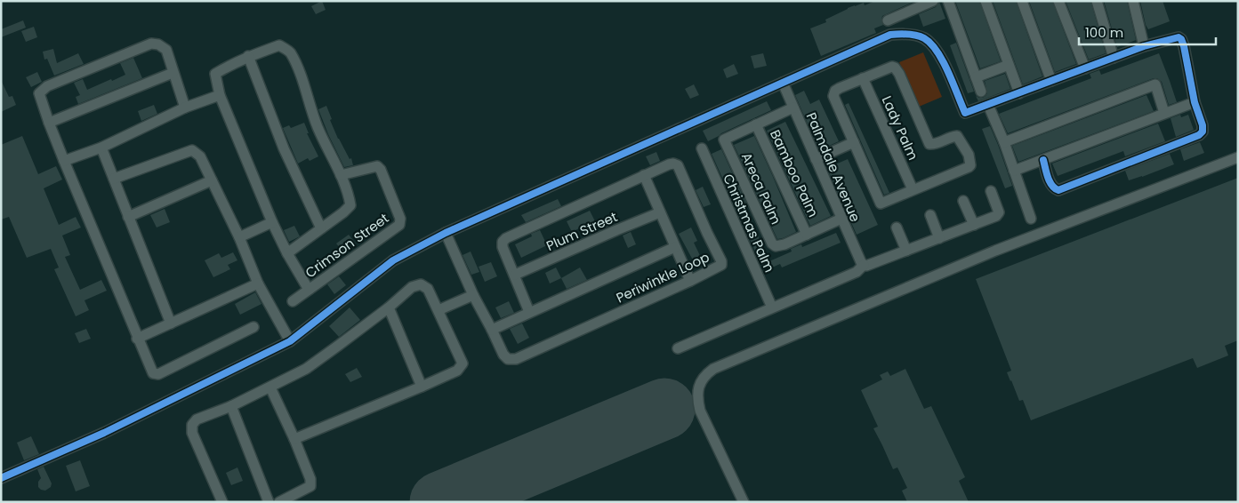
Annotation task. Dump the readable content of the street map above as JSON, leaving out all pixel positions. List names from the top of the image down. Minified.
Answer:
{"streets":{"street":["Lady Palm","Palmdale Avenue","Bamboo Palm","Areca Palm","Christmas Palm","Plum Street","Crimson Street","Periwinkle Loop"]},"crossings":[["Bamboo Palm","Areca Palm"],["Plum Street","Periwinkle Loop"]],"scale_bar":"100 m"}
